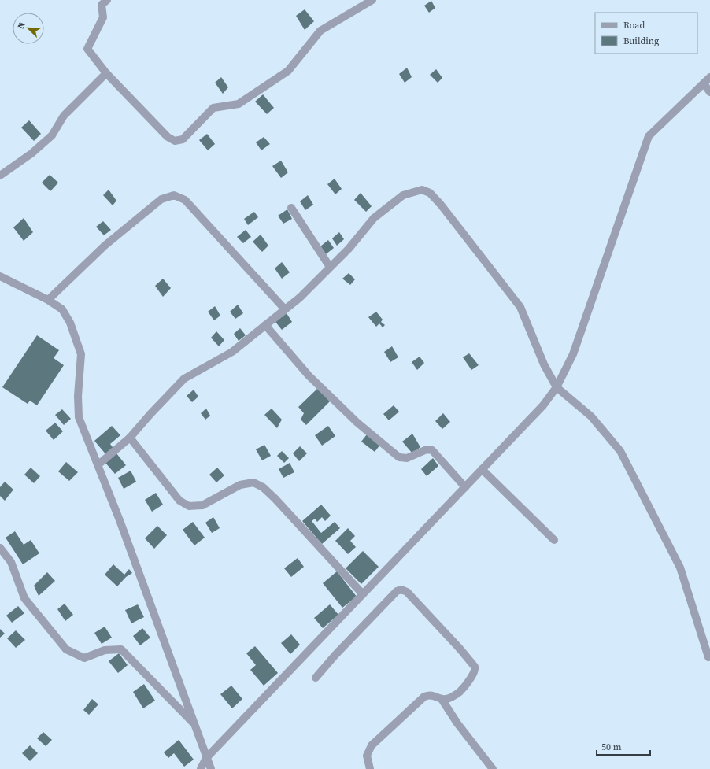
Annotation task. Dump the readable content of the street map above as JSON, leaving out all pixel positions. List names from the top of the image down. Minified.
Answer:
{"legend":["Road","Building"],"scale_bar":"50 m","north":"top left"}
